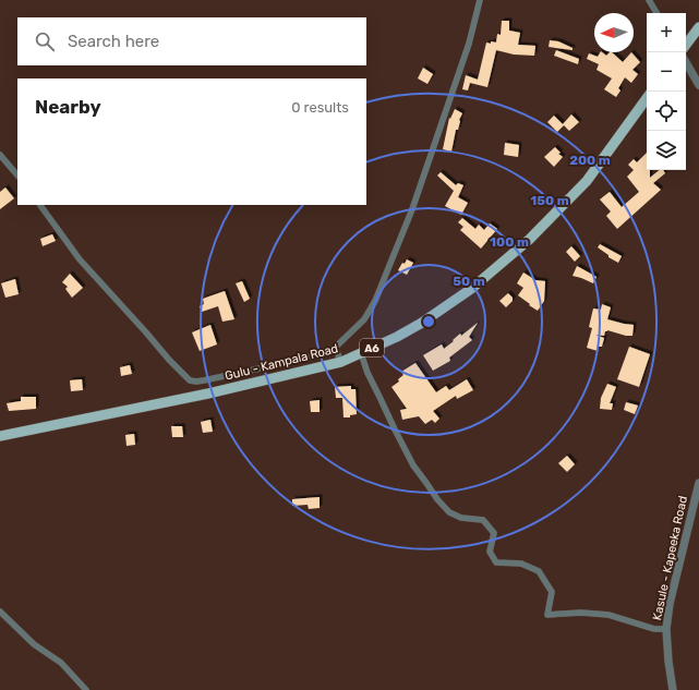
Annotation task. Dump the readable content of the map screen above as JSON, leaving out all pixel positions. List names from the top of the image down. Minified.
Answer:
{"streets":{"main road":["A6","Gulu - Kampala Road"],"street":["Kasule - Kapeeka Road"]},"north":"left","page":{"map_buttons":["+","−"],"search":"Search here","heading":["Nearby","0 results"]},"rings":["200 m","150 m","100 m","50 m"]}
